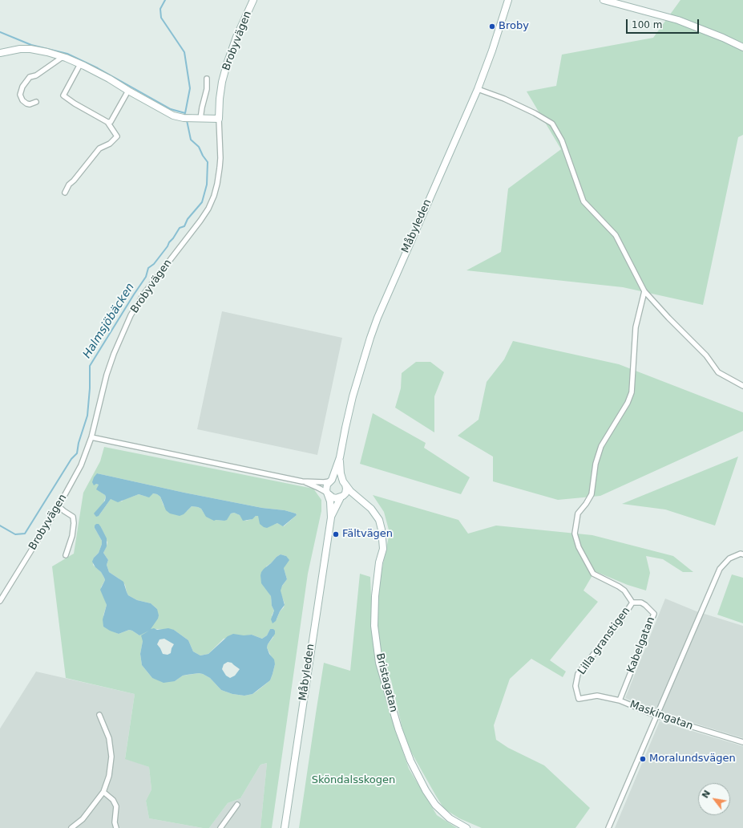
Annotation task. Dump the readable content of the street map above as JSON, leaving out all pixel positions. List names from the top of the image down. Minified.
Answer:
{"streets":{"street":["Brobyvägen","Måbyleden","Lilla granstigen","Kabelgatan","Bristagatan","Maskingatan"]},"crossings":[["Måbyleden","Bristagatan"],["Lilla granstigen","Kabelgatan"],["Lilla granstigen","Maskingatan"],["Kabelgatan","Maskingatan"]],"water":["Halmsjöbäcken"],"parks":["Sköndalsskogen"],"places":["Broby","Fältvägen","Moralundsvägen"],"scale_bar":"100 m","north":"top left"}
